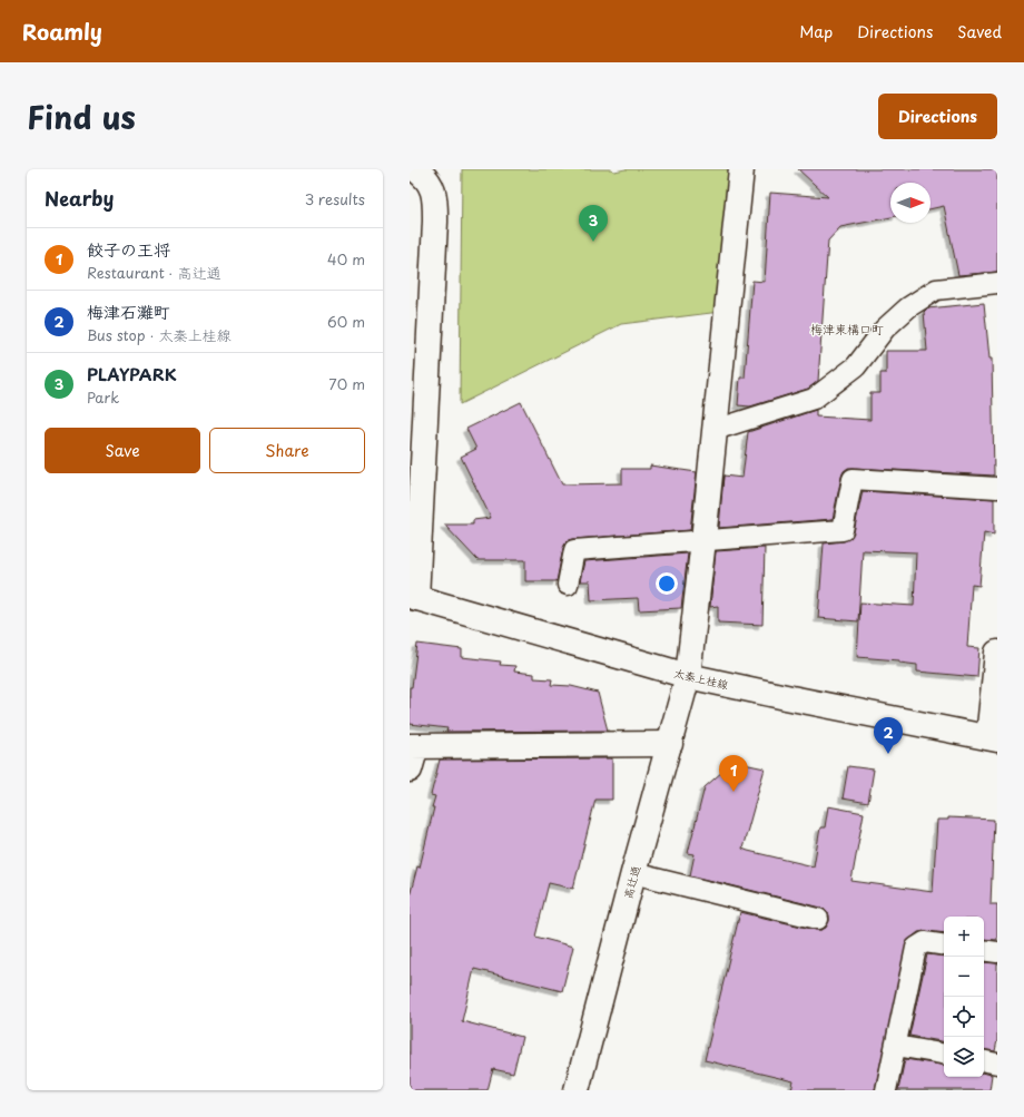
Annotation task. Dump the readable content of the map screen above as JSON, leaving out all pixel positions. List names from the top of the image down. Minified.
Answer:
{"streets":{"street":["太秦上桂線","高辻通"]},"crossings":[["太秦上桂線","高辻通"]],"districts":["梅津東構口町"],"north":"right","page":{"header":"Roamly","nav":["Map","Directions","Saved"],"title":"Find us","buttons":["Directions",["Save","Share"]],"heading":["Nearby","3 results"],"pins":["3","2","1"],"list":[{"mark":"1","name":"餃子の王将","note":"Restaurant · 高辻通","value":"40 m"},{"mark":"2","name":"梅津石灘町","note":"Bus stop · 太秦上桂線","value":"60 m"},{"mark":"3","name":"PLAYPARK","note":"Park","value":"70 m"}],"map_buttons":["+","−"]}}
